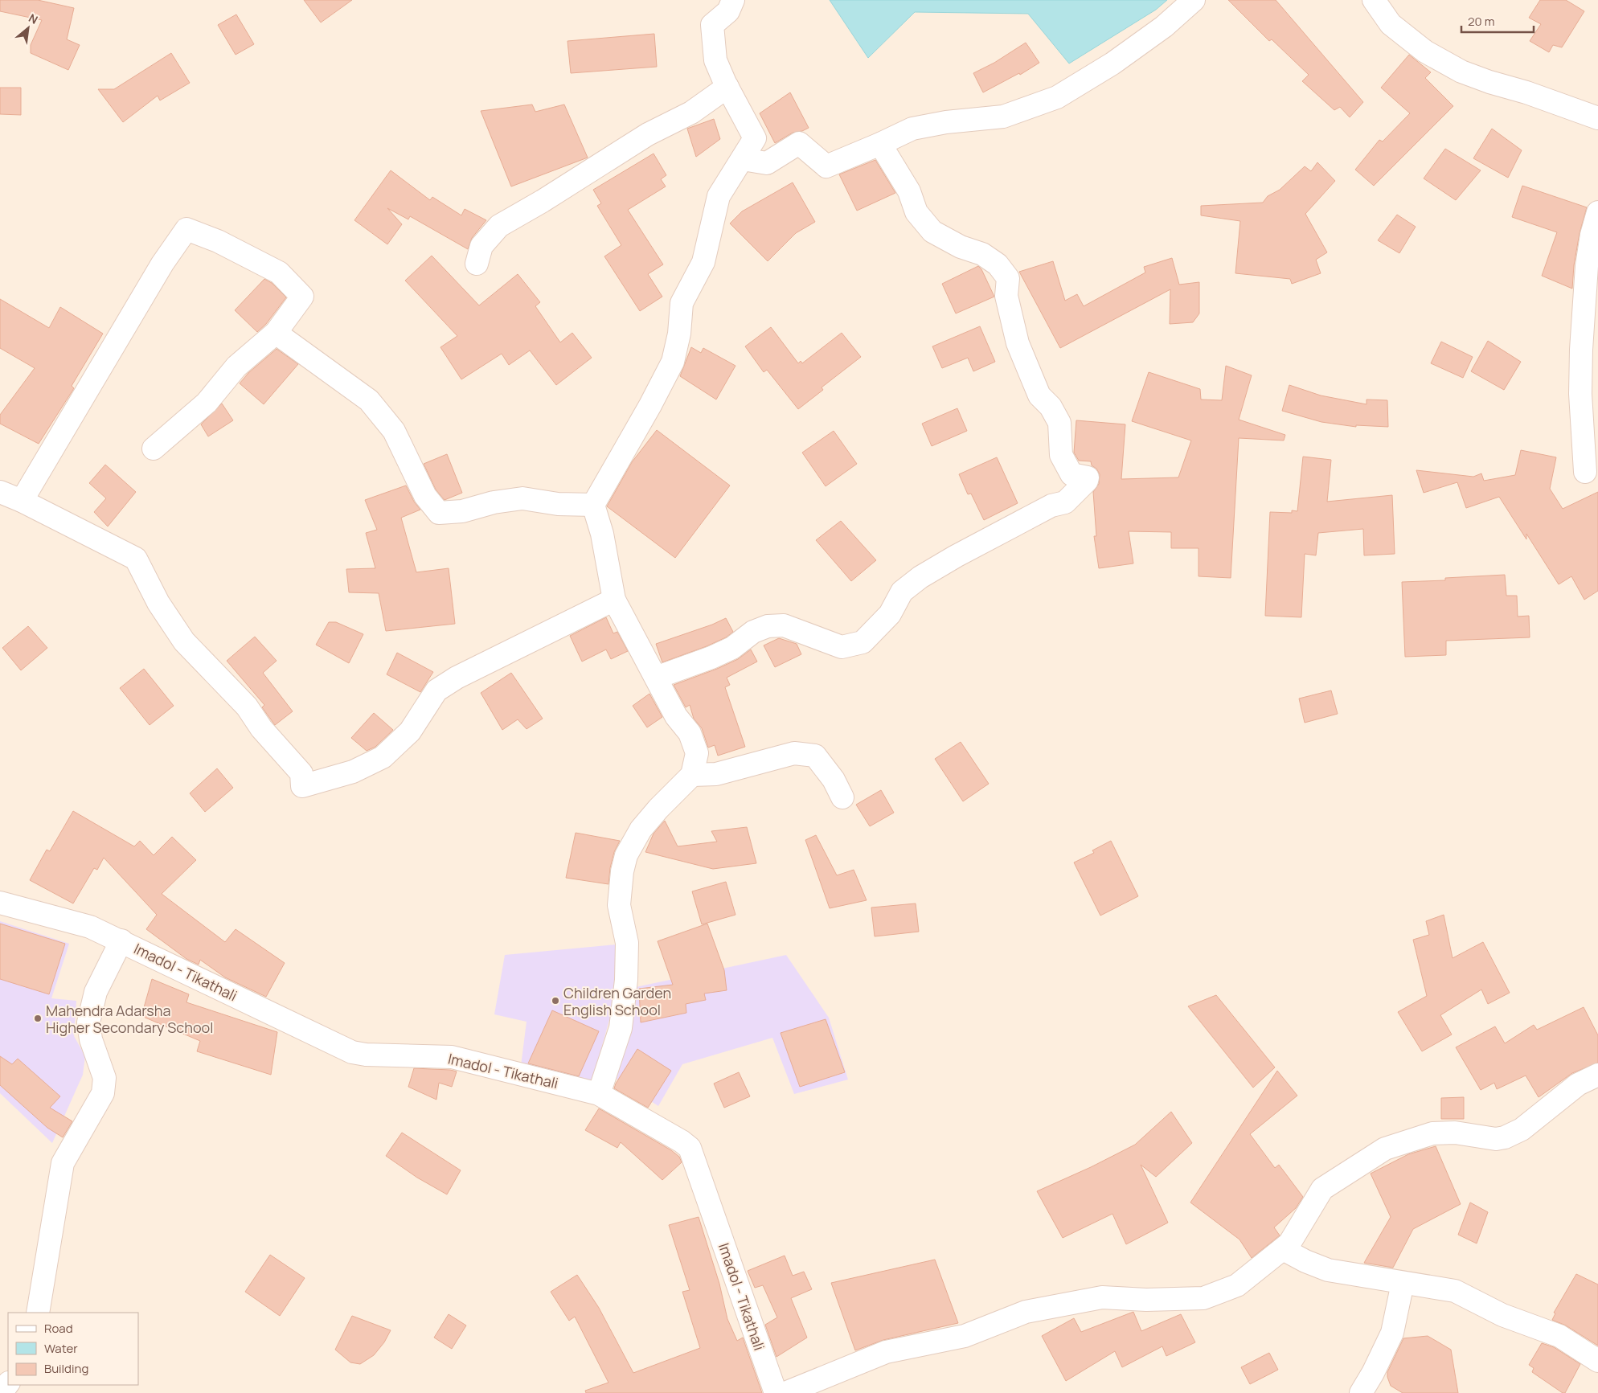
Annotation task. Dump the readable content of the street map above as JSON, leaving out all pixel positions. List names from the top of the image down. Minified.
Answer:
{"streets":{"street":["Imadol - Tikathali"]},"places":["Children Garden English School","Mahendra Adarsha Higher Secondary School"],"legend":["Road","Water","Building"],"scale_bar":"20 m","north":"top right"}
